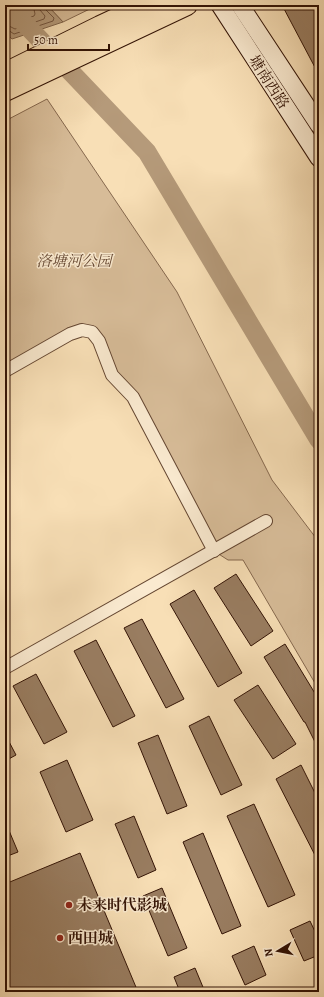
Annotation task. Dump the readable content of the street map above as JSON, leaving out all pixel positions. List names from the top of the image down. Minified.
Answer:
{"streets":{"main road":["塘南西路"]},"parks":["洛塘河公园"],"places":["未来时代影城","西田城"],"scale_bar":"50 m","north":"left"}
